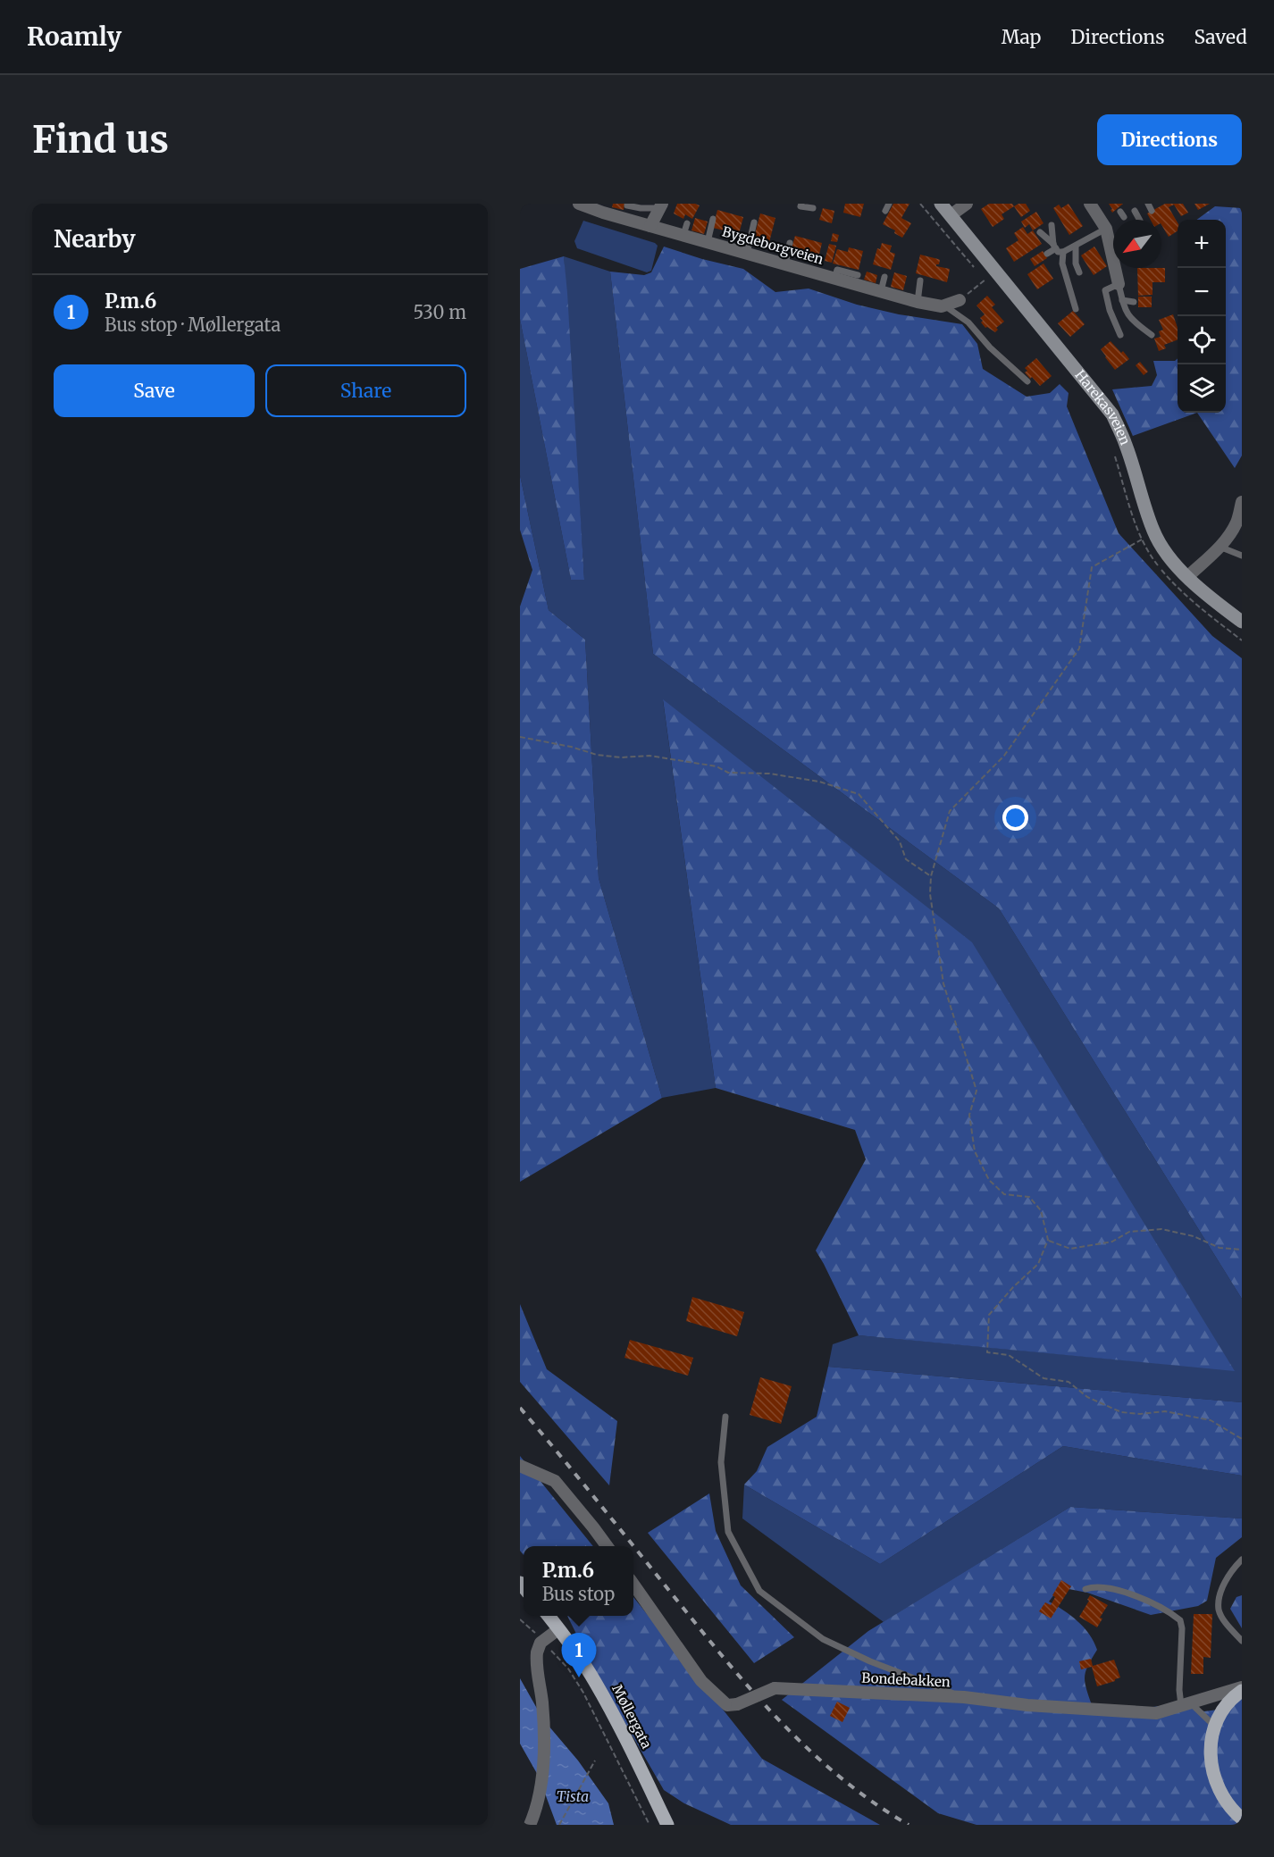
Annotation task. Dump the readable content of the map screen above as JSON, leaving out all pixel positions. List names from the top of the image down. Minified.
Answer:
{"streets":{"main road":["Møllergata"],"street":["Bygdeborgveien","Harekasveien","Bondebakken"]},"water":["Tista"],"north":"bottom left","page":{"header":"Roamly","nav":["Map","Directions","Saved"],"buttons":["Directions",["Save","Share"]],"title":"Find us","heading":"Nearby","map_buttons":["+","−"],"list":[{"mark":"1","name":"P.m.6","note":"Bus stop · Møllergata","value":"530 m"}],"popup":["P.m.6","Bus stop"],"pins":"1"}}
